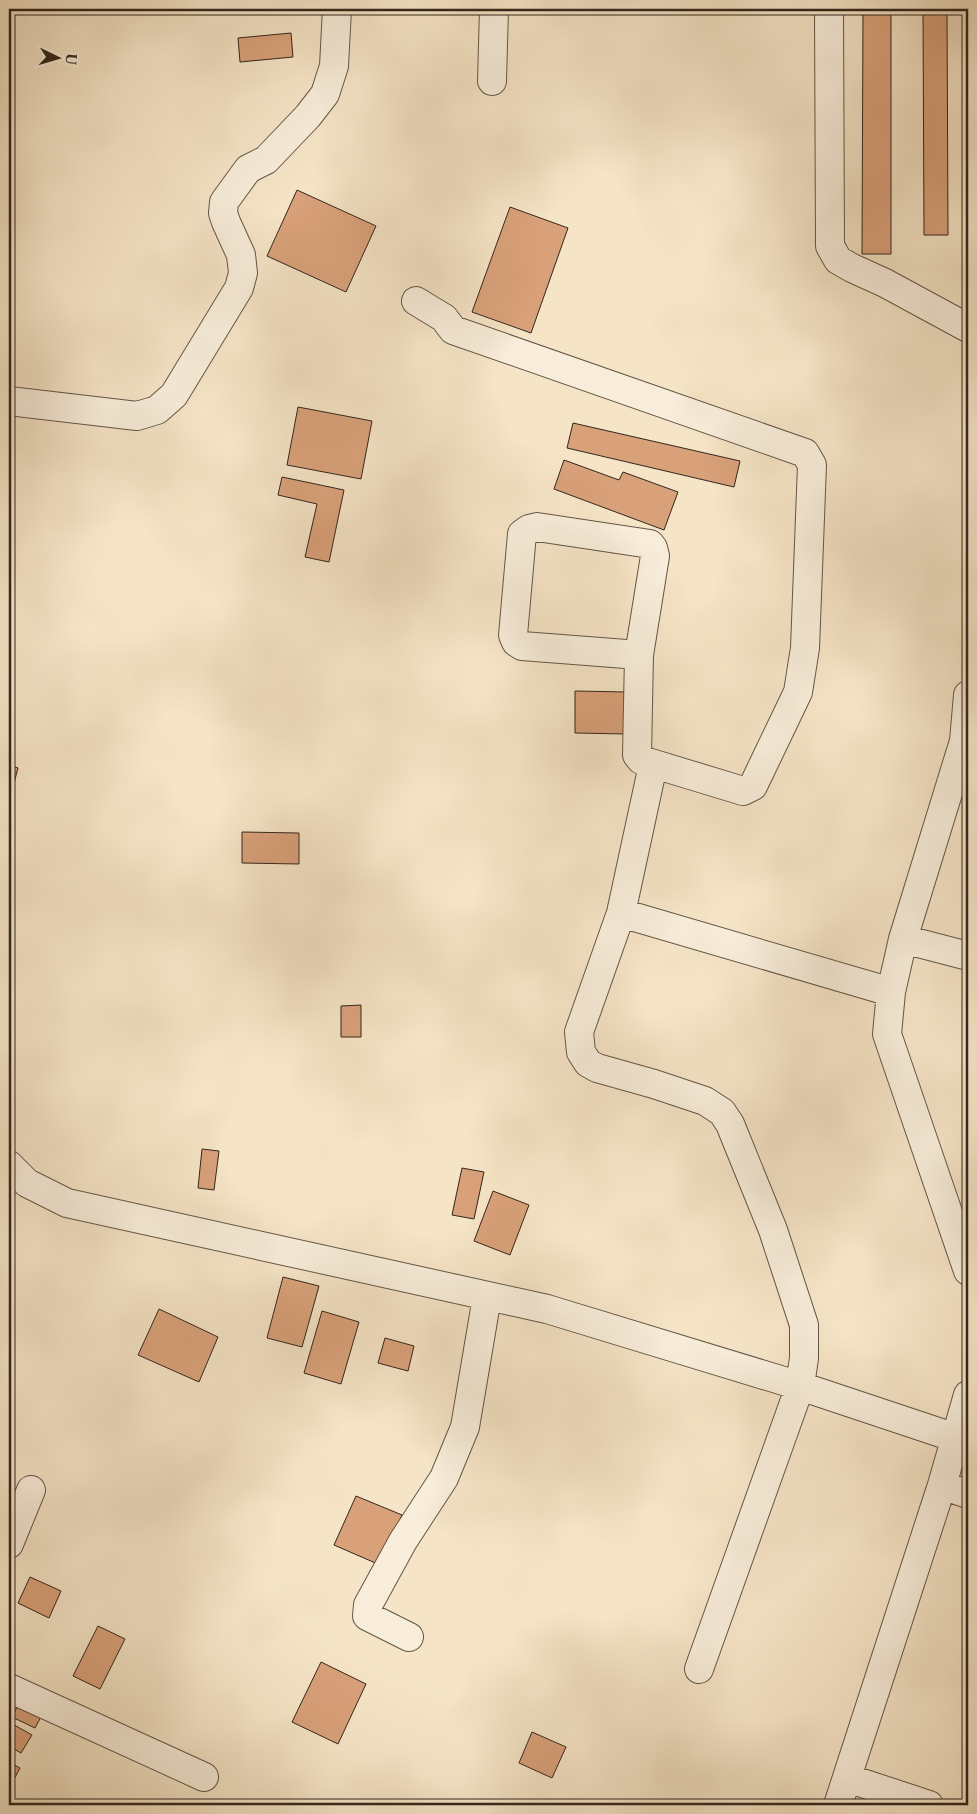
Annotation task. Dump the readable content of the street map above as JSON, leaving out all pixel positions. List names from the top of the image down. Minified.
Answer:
{"north":"right"}
